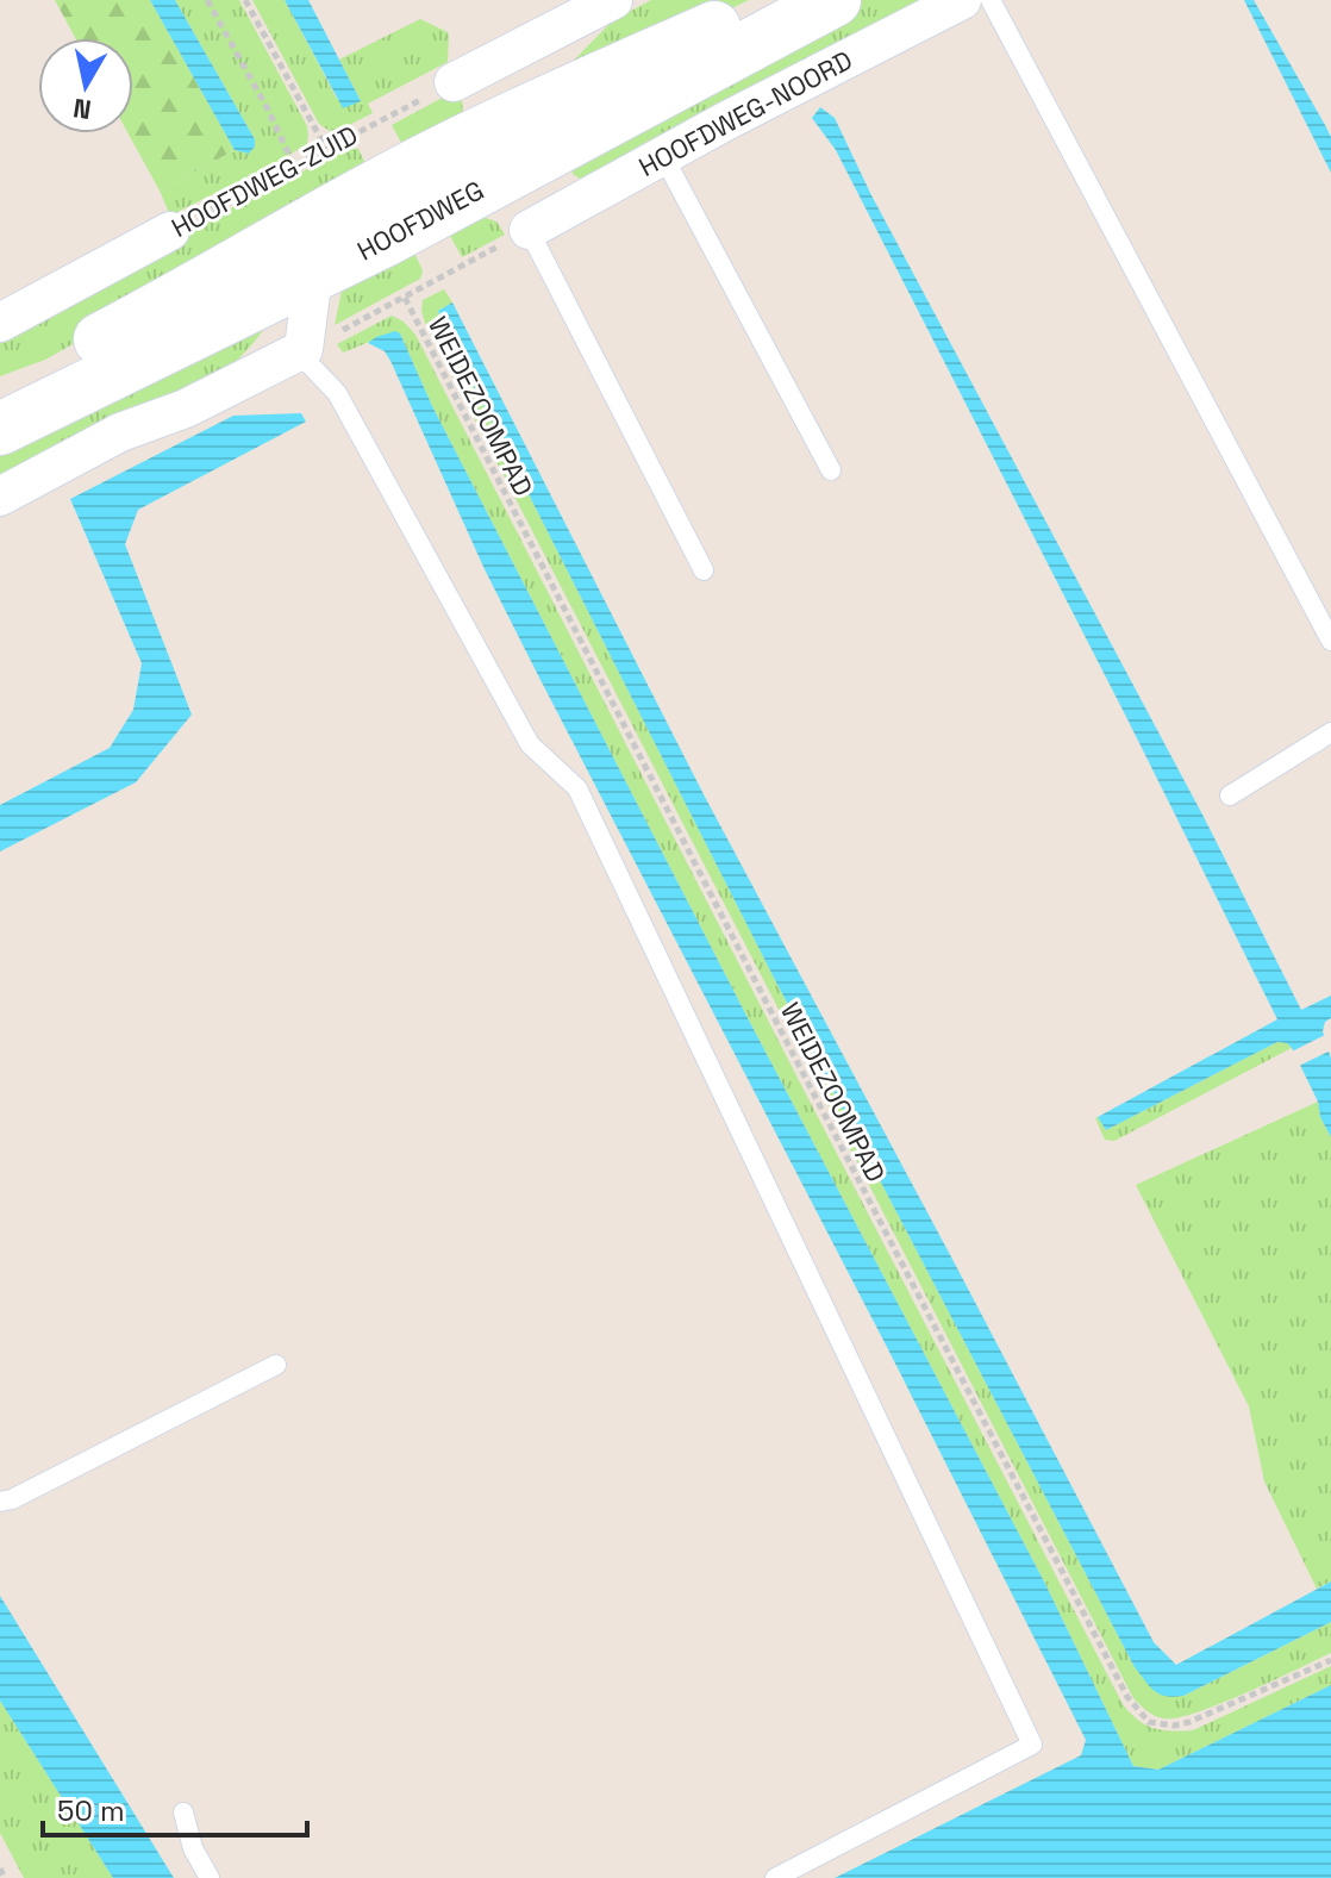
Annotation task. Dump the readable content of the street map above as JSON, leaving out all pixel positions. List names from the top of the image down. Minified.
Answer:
{"streets":{"main road":["HOOFDWEG"],"street":["HOOFDWEG-NOORD","HOOFDWEG-ZUID"],"path":["WEIDEZOOMPAD"]},"scale_bar":"50 m","north":"bottom"}
